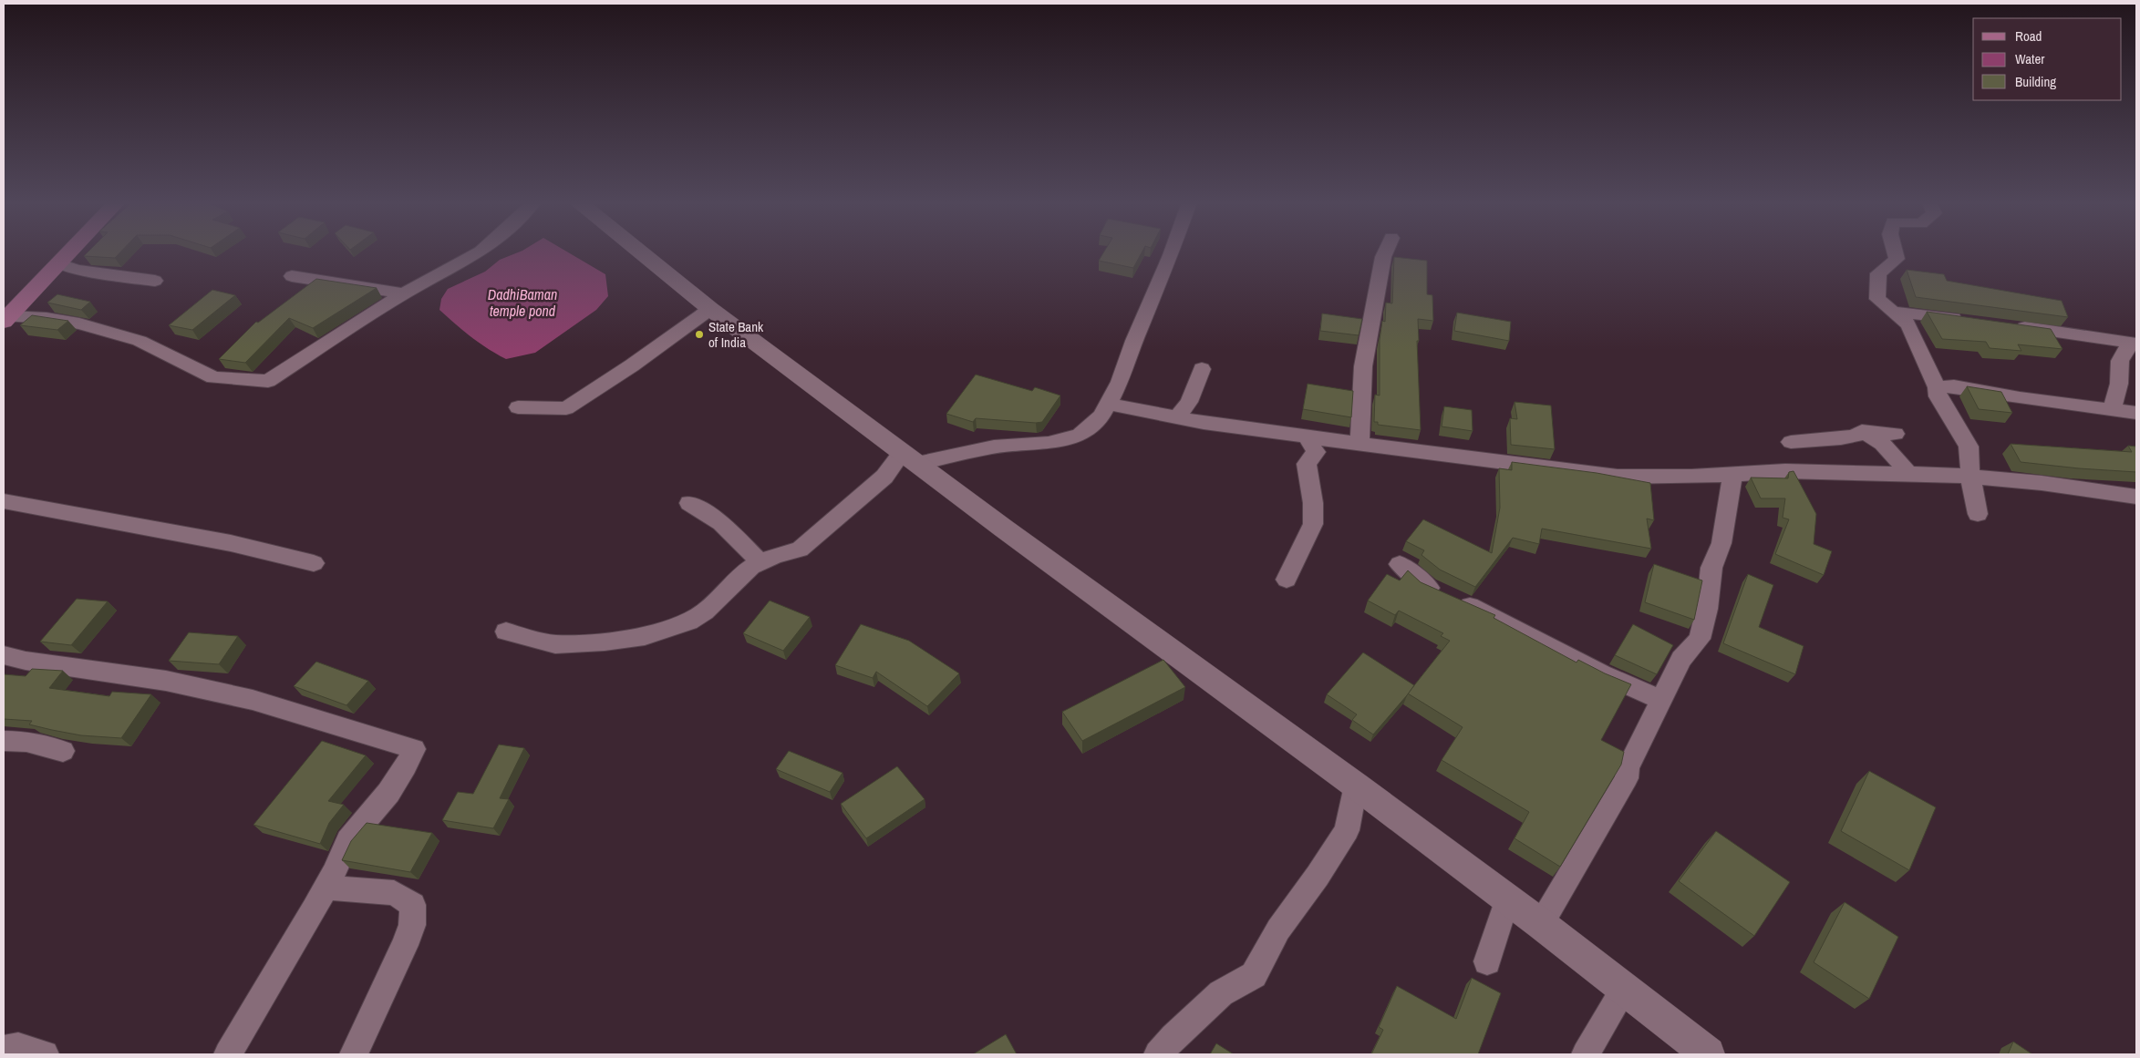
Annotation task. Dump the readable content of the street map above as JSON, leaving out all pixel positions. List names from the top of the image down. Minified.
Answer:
{"water":["DadhiBaman temple pond"],"places":["State Bank of India"],"legend":["Road","Water","Building"]}
